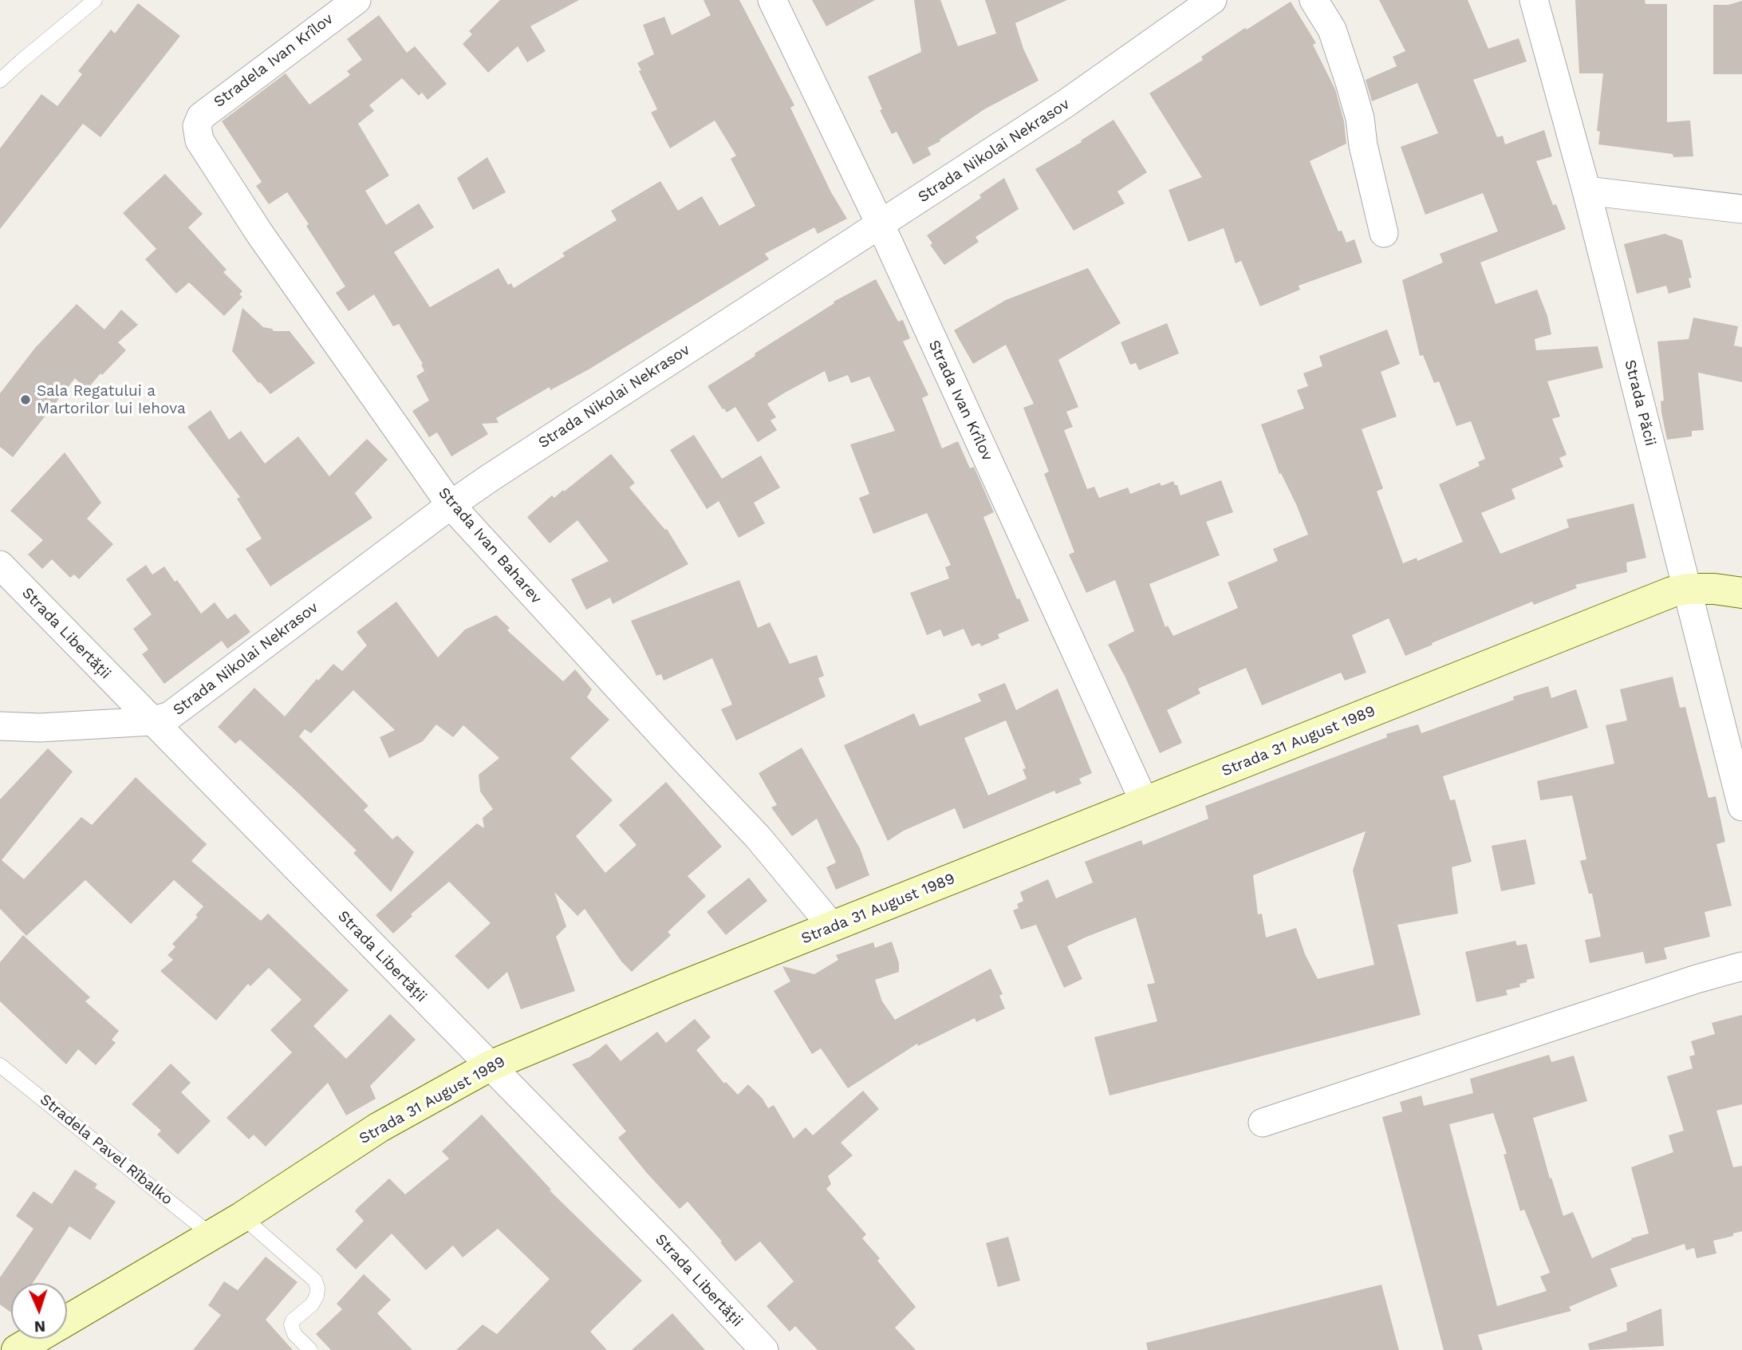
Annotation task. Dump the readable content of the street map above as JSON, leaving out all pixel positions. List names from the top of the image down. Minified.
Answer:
{"streets":{"main road":["Strada 31 August 1989"],"street":["Stradela Ivan Krîlov","Strada Nikolai Nekrasov","Strada Ivan Krîlov","Strada Păcii","Strada Ivan Baharev","Strada Libertății"],"lane":["Stradela Pavel Rîbalko"]},"crossings":[["Stradela Ivan Krîlov","Strada Ivan Baharev"],["Strada Nikolai Nekrasov","Strada Ivan Krîlov"],["Strada Nikolai Nekrasov","Strada Ivan Baharev"],["Strada Nikolai Nekrasov","Strada Libertății"],["Strada Ivan Krîlov","Strada 31 August 1989"],["Strada Păcii","Strada 31 August 1989"],["Strada Ivan Baharev","Strada 31 August 1989"],["Strada Libertății","Strada 31 August 1989"],["Strada 31 August 1989","Stradela Pavel Rîbalko"]],"places":["Sala Regatului a Martorilor lui Iehova"],"north":"bottom"}
